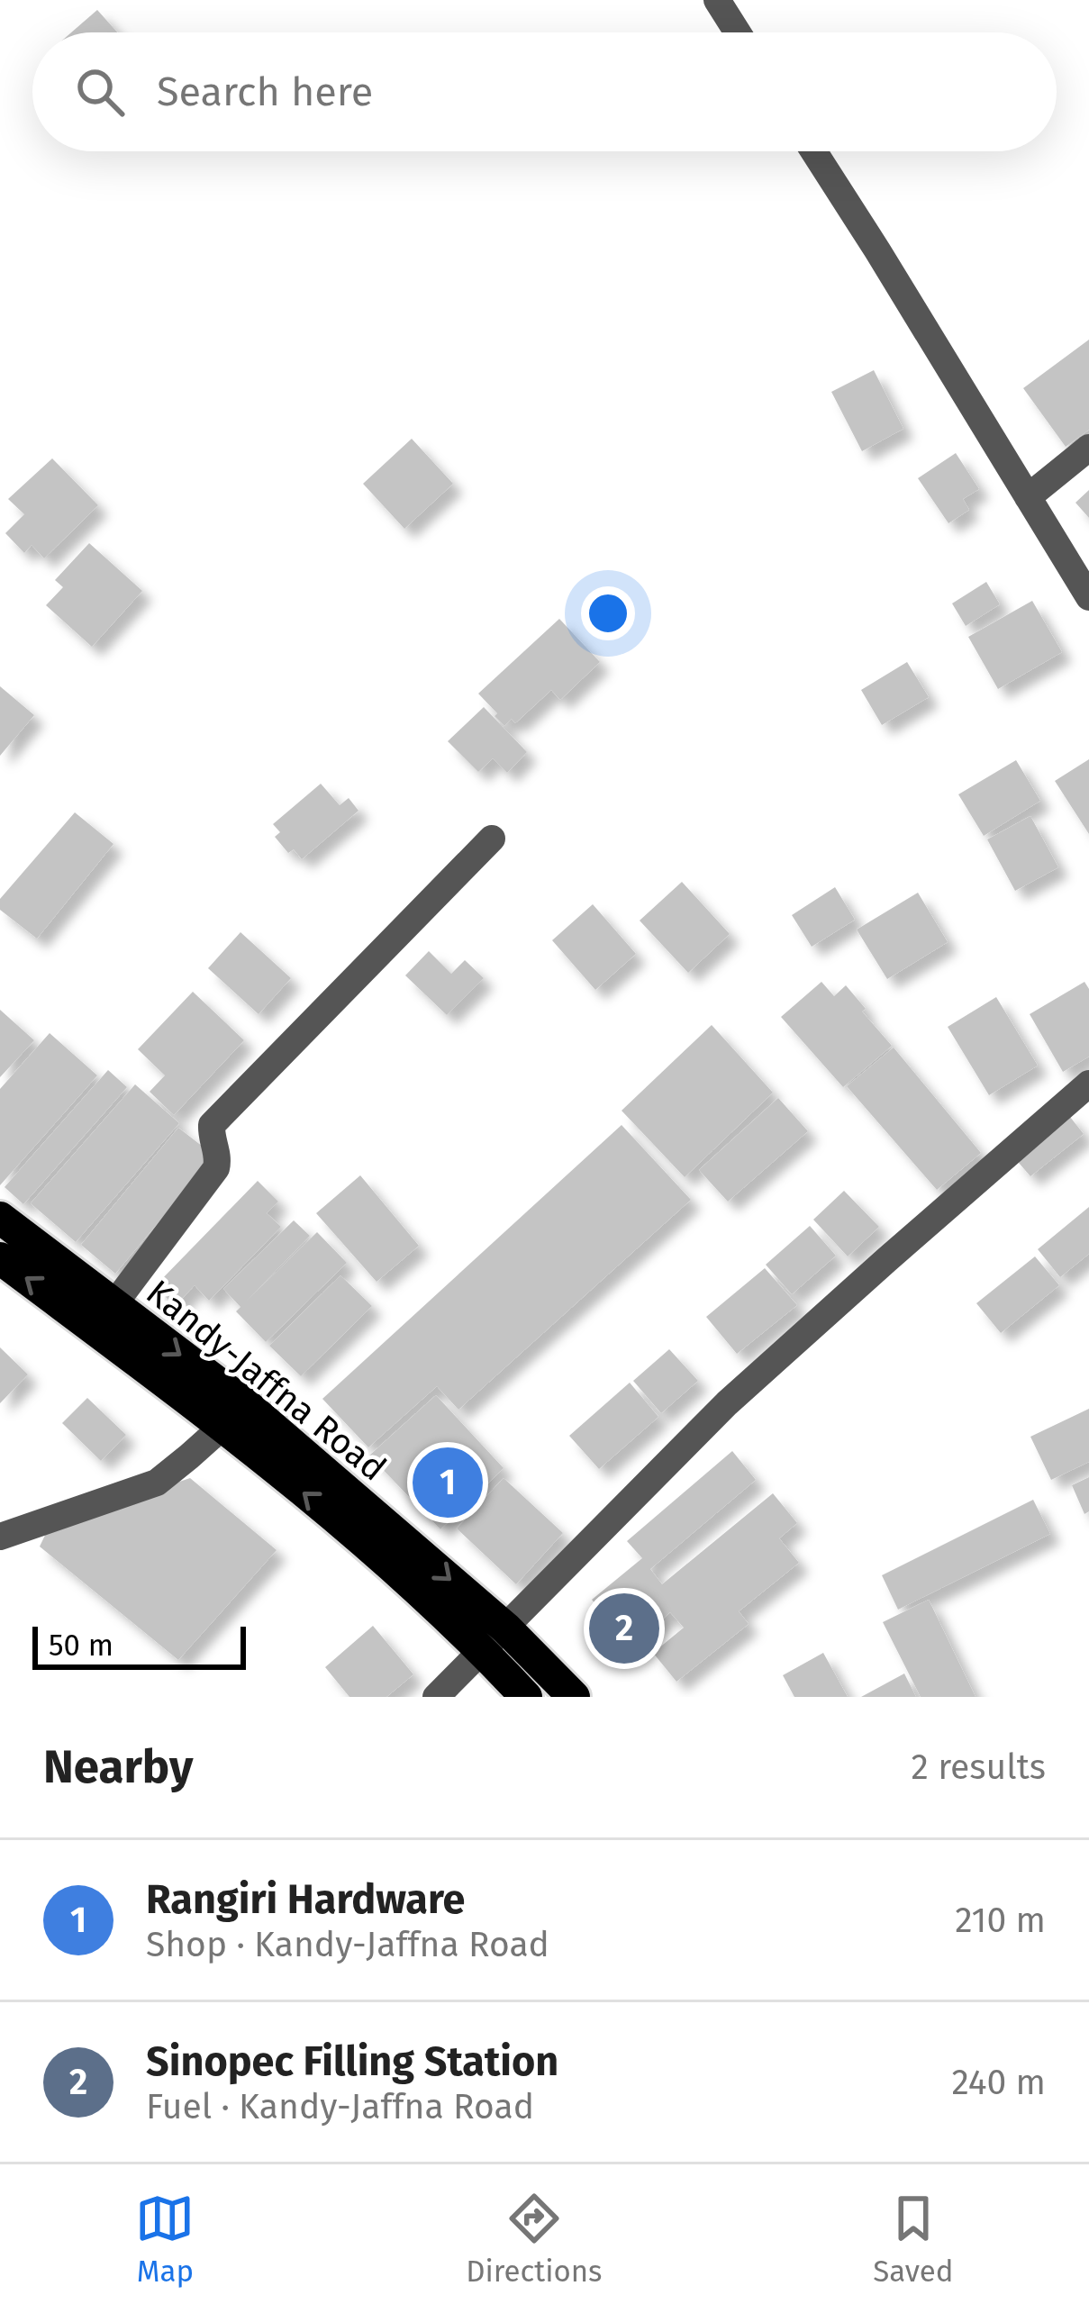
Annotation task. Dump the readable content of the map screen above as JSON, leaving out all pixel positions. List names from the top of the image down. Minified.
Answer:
{"streets":{"highway":["Kandy-Jaffna Road"]},"scale_bar":"50 m","page":{"search":"Search here","pins":["1","2"],"scale":"50 m","heading":["Nearby","2 results"],"list":[{"mark":"1","name":"Rangiri Hardware","note":"Shop · Kandy-Jaffna Road","value":"210 m"},{"mark":"2","name":"Sinopec Filling Station","note":"Fuel · Kandy-Jaffna Road","value":"240 m"}],"nav":["Map","Directions","Saved"]}}
